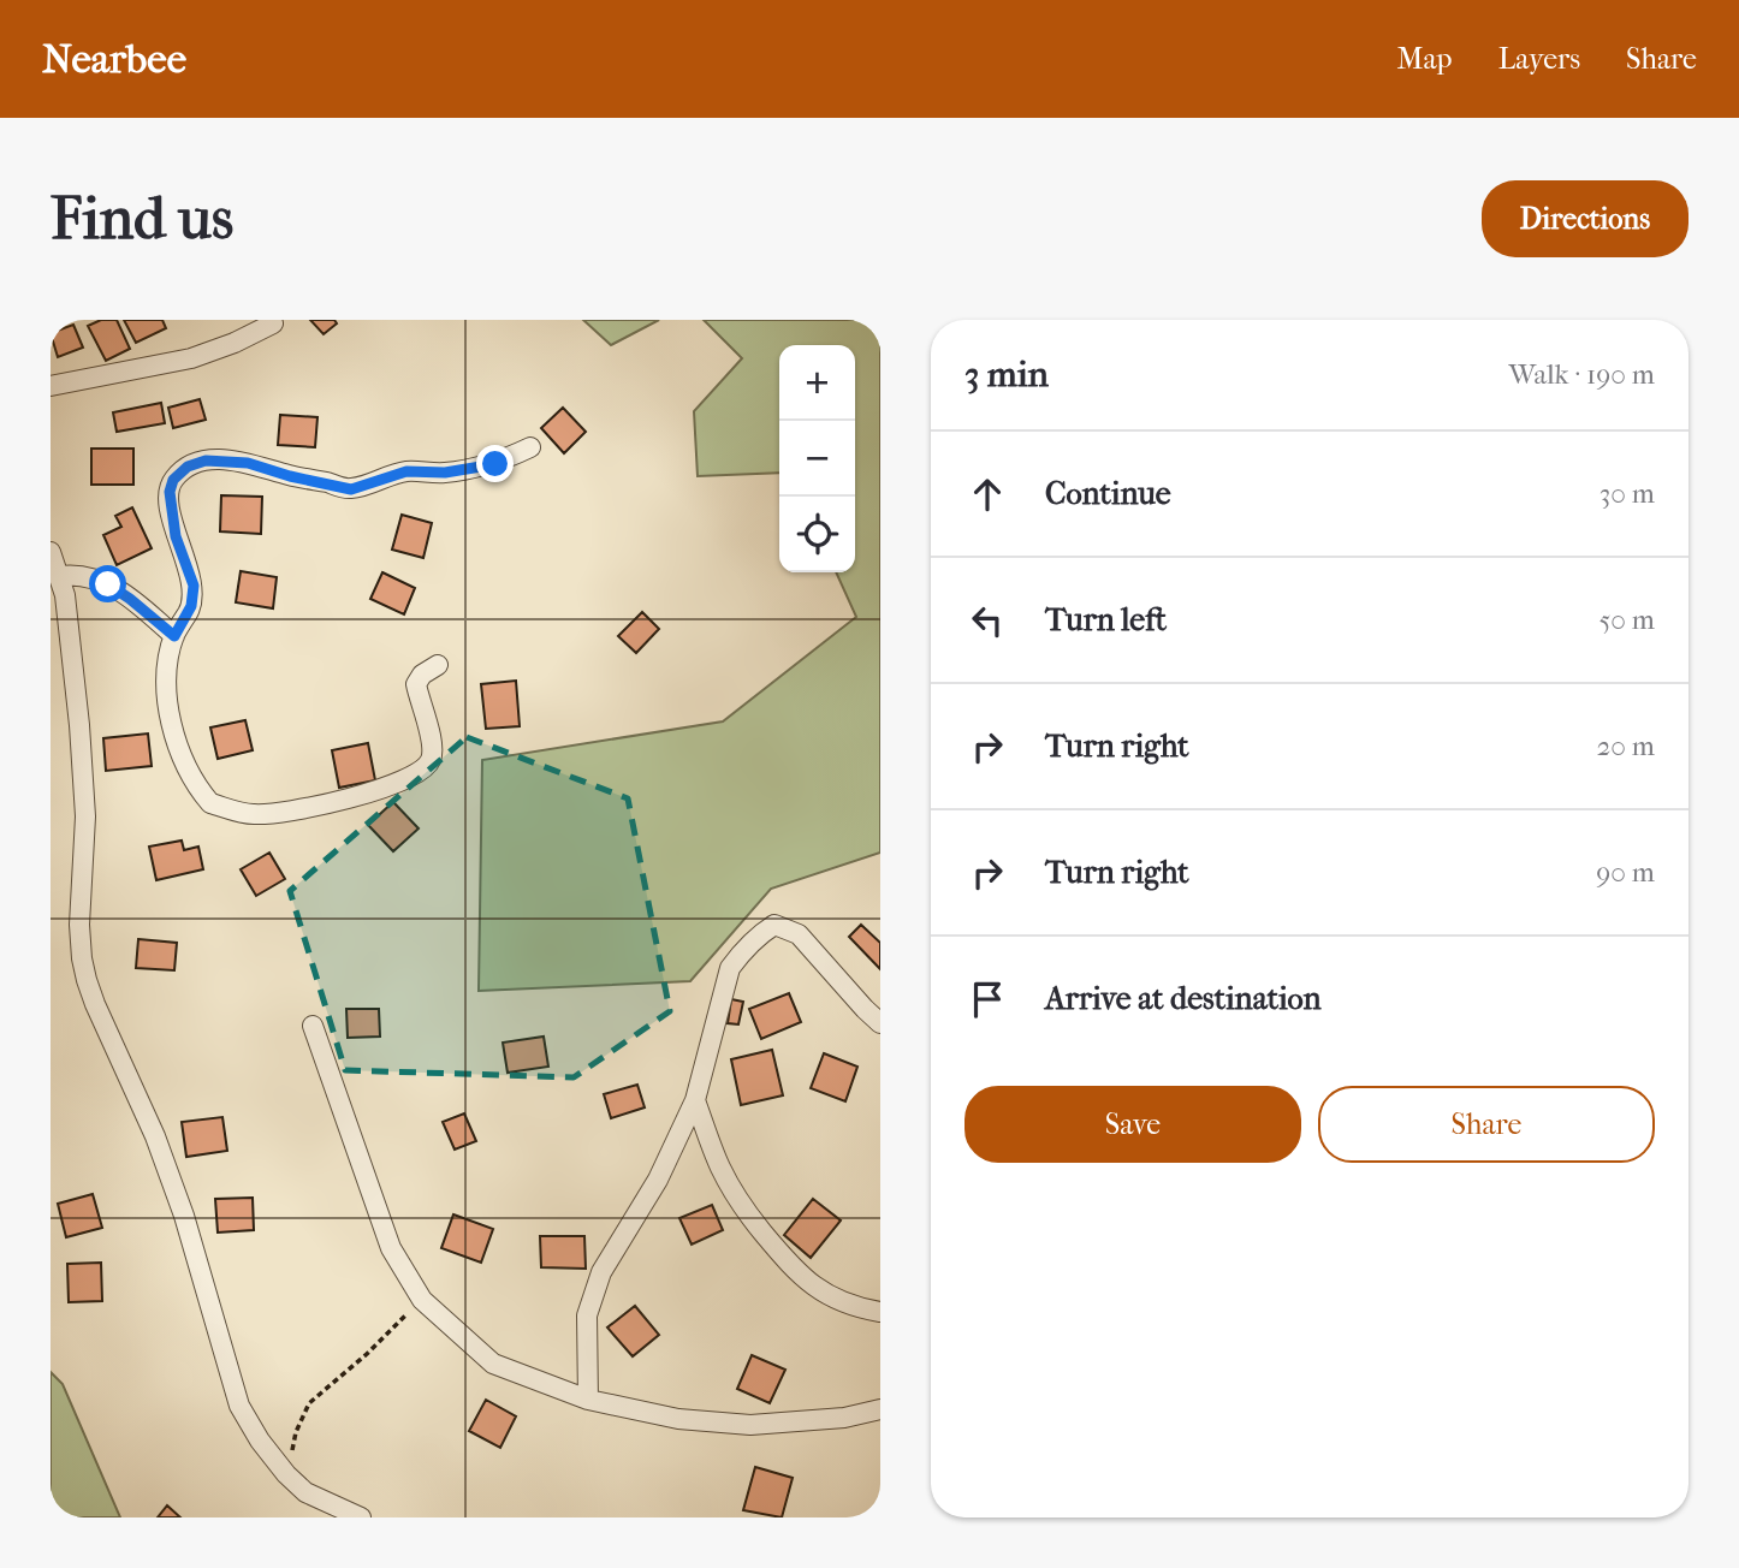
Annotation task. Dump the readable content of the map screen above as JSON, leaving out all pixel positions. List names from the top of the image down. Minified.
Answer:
{"page":{"header":"Nearbee","nav":["Map","Layers","Share"],"buttons":["Directions",["Save","Share"]],"title":"Find us","heading":["3 min","Walk · 190 m"],"map_buttons":["+","−"],"list":[["Continue","30 m"],["Turn left","50 m"],["Turn right","20 m"],["Turn right","90 m"],"Arrive at destination"]}}
